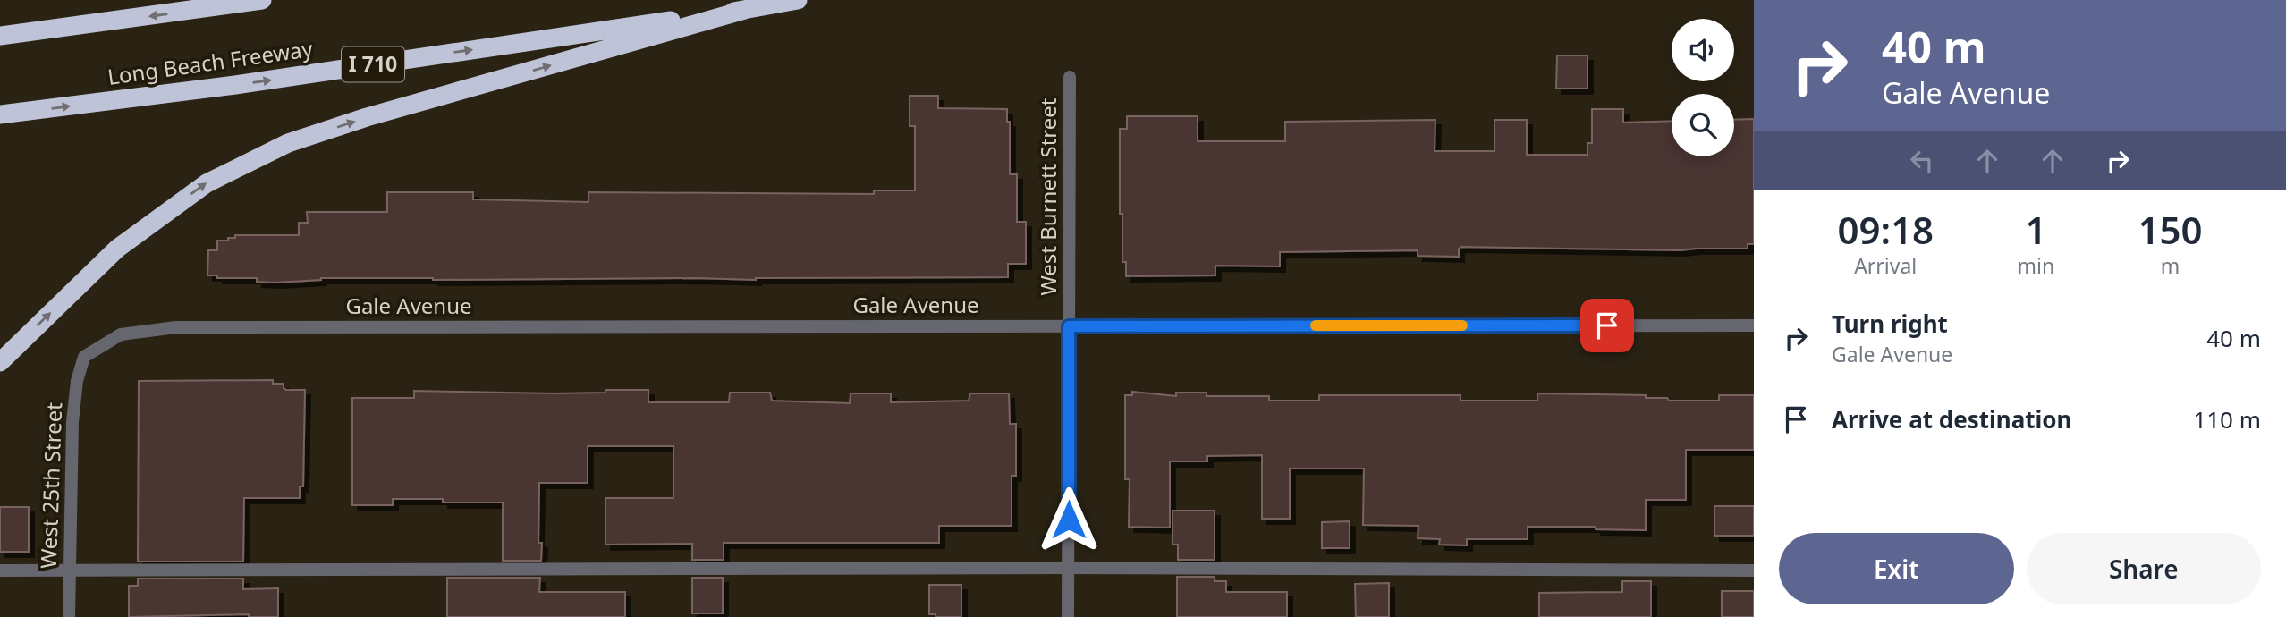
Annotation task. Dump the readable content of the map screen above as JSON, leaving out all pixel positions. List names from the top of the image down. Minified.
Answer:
{"streets":{"highway":["Long Beach Freeway","I 710"],"street":["West Burnett Street","Gale Avenue","West 25th Street"]},"crossings":[["West Burnett Street","Gale Avenue"],["Gale Avenue","West 25th Street"]],"page":{"turn":["40 m","Gale Avenue"],"eta":["09:18","Arrival","1","min","150","m"],"list":[{"name":"Turn right","note":"Gale Avenue","value":"40 m"},{"name":"Arrive at destination","value":"110 m"}],"buttons":["Exit","Share"]}}
